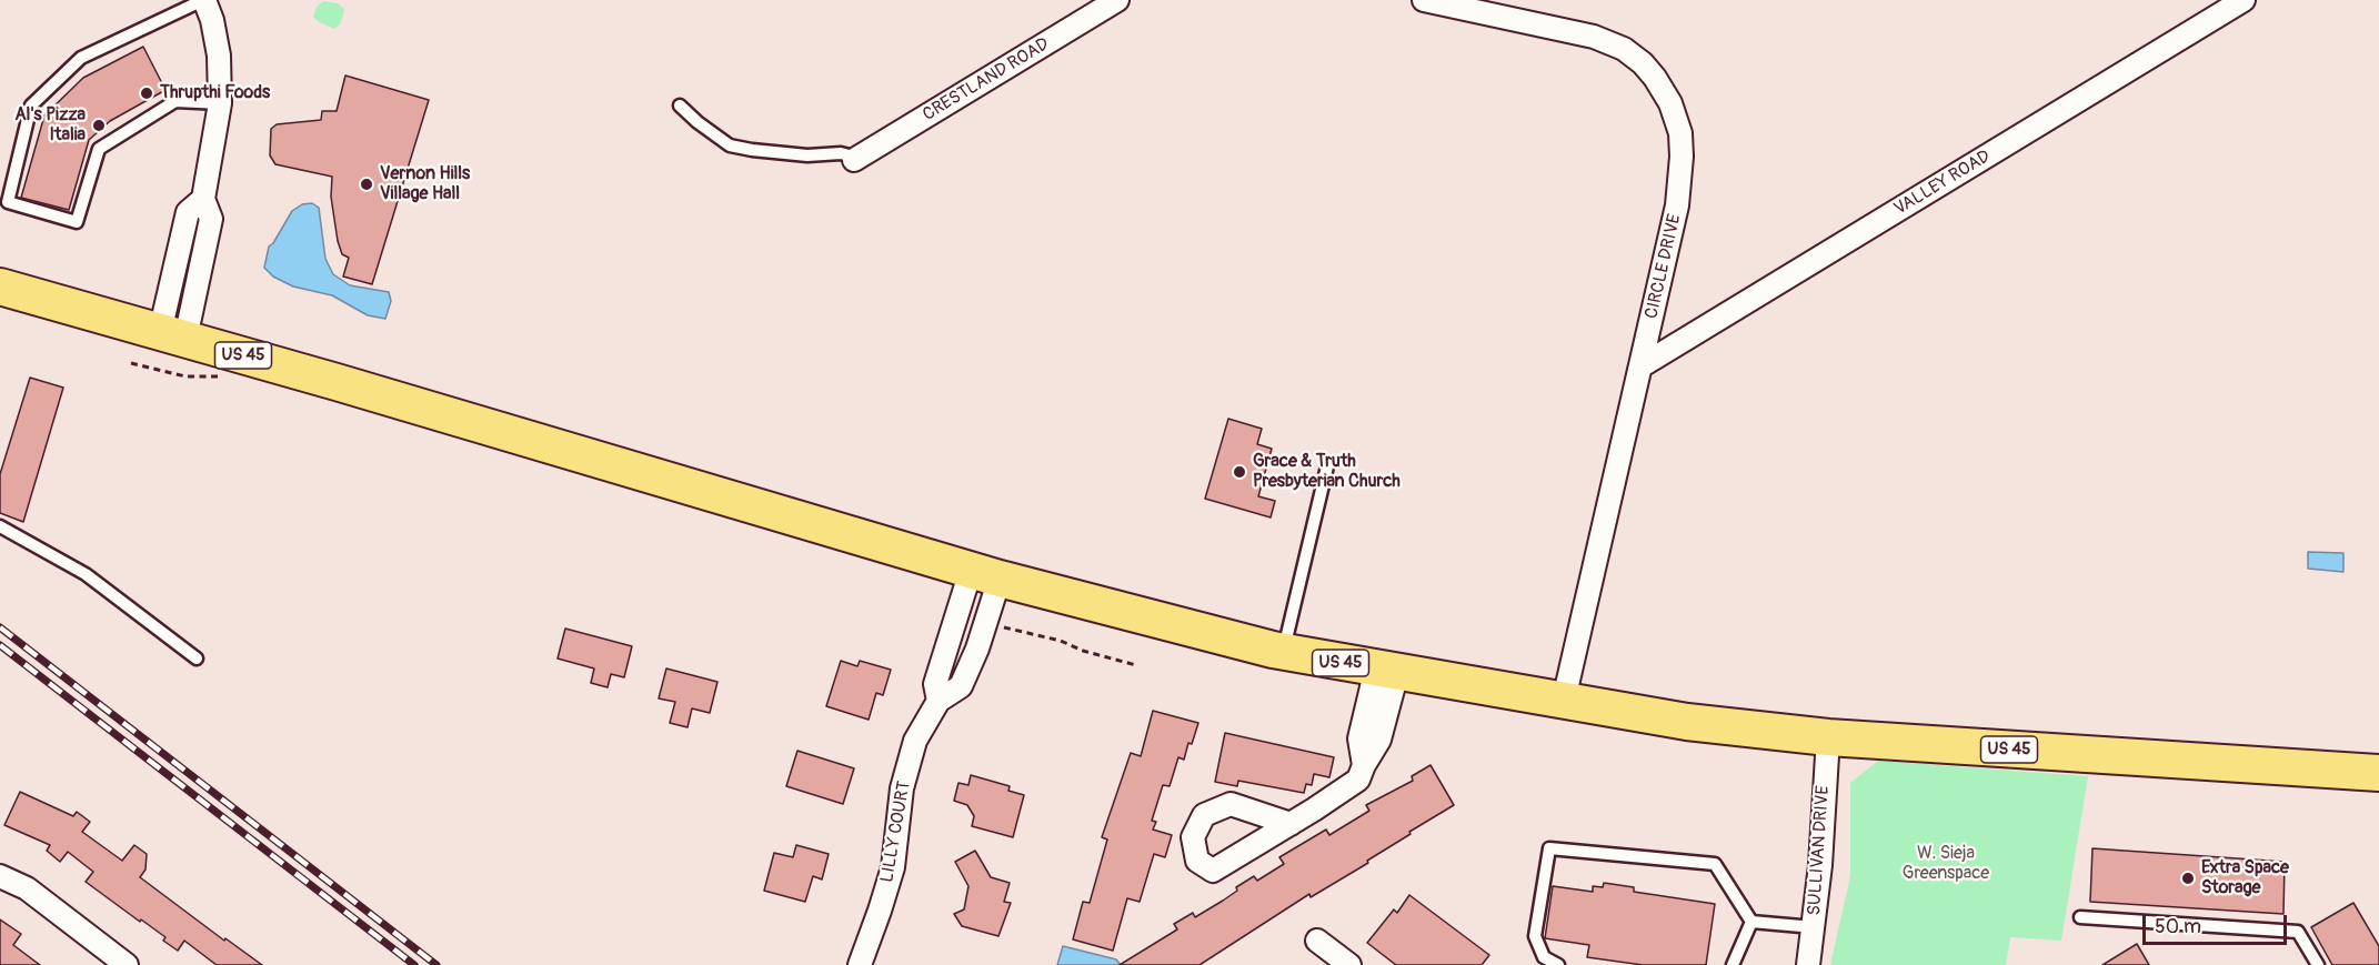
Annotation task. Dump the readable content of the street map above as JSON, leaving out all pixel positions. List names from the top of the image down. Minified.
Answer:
{"streets":{"main road":["US 45"],"street":["CRESTLAND ROAD","VALLEY ROAD","CIRCLE DRIVE","LILLY COURT","SULLIVAN DRIVE"]},"crossings":[["VALLEY ROAD","CIRCLE DRIVE"],["CIRCLE DRIVE","US 45"],["US 45","LILLY COURT"],["US 45","SULLIVAN DRIVE"]],"parks":["W. Sieja Greenspace"],"places":["Thrupthi Foods","Al's Pizza Italia","Vernon Hills Village Hall","Grace & Truth Presbyterian Church","Extra Space Storage"],"scale_bar":"50 m"}
